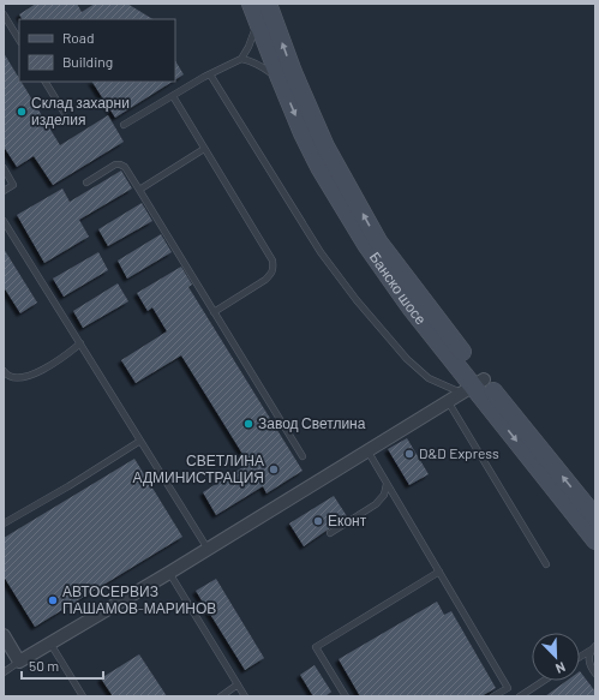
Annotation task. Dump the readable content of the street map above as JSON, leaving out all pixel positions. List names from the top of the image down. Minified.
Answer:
{"streets":{"main road":["Банско шосе"]},"places":["Склад захарни изделия","Завод Светлина","D&D Express","СВЕТЛИНА АДМИНИСТРАЦИЯ","Еконт","АВТОСЕРВИЗ ПАШАМОВ-МАРИНОВ"],"legend":["Road","Building"],"scale_bar":"50 m","north":"bottom right"}
